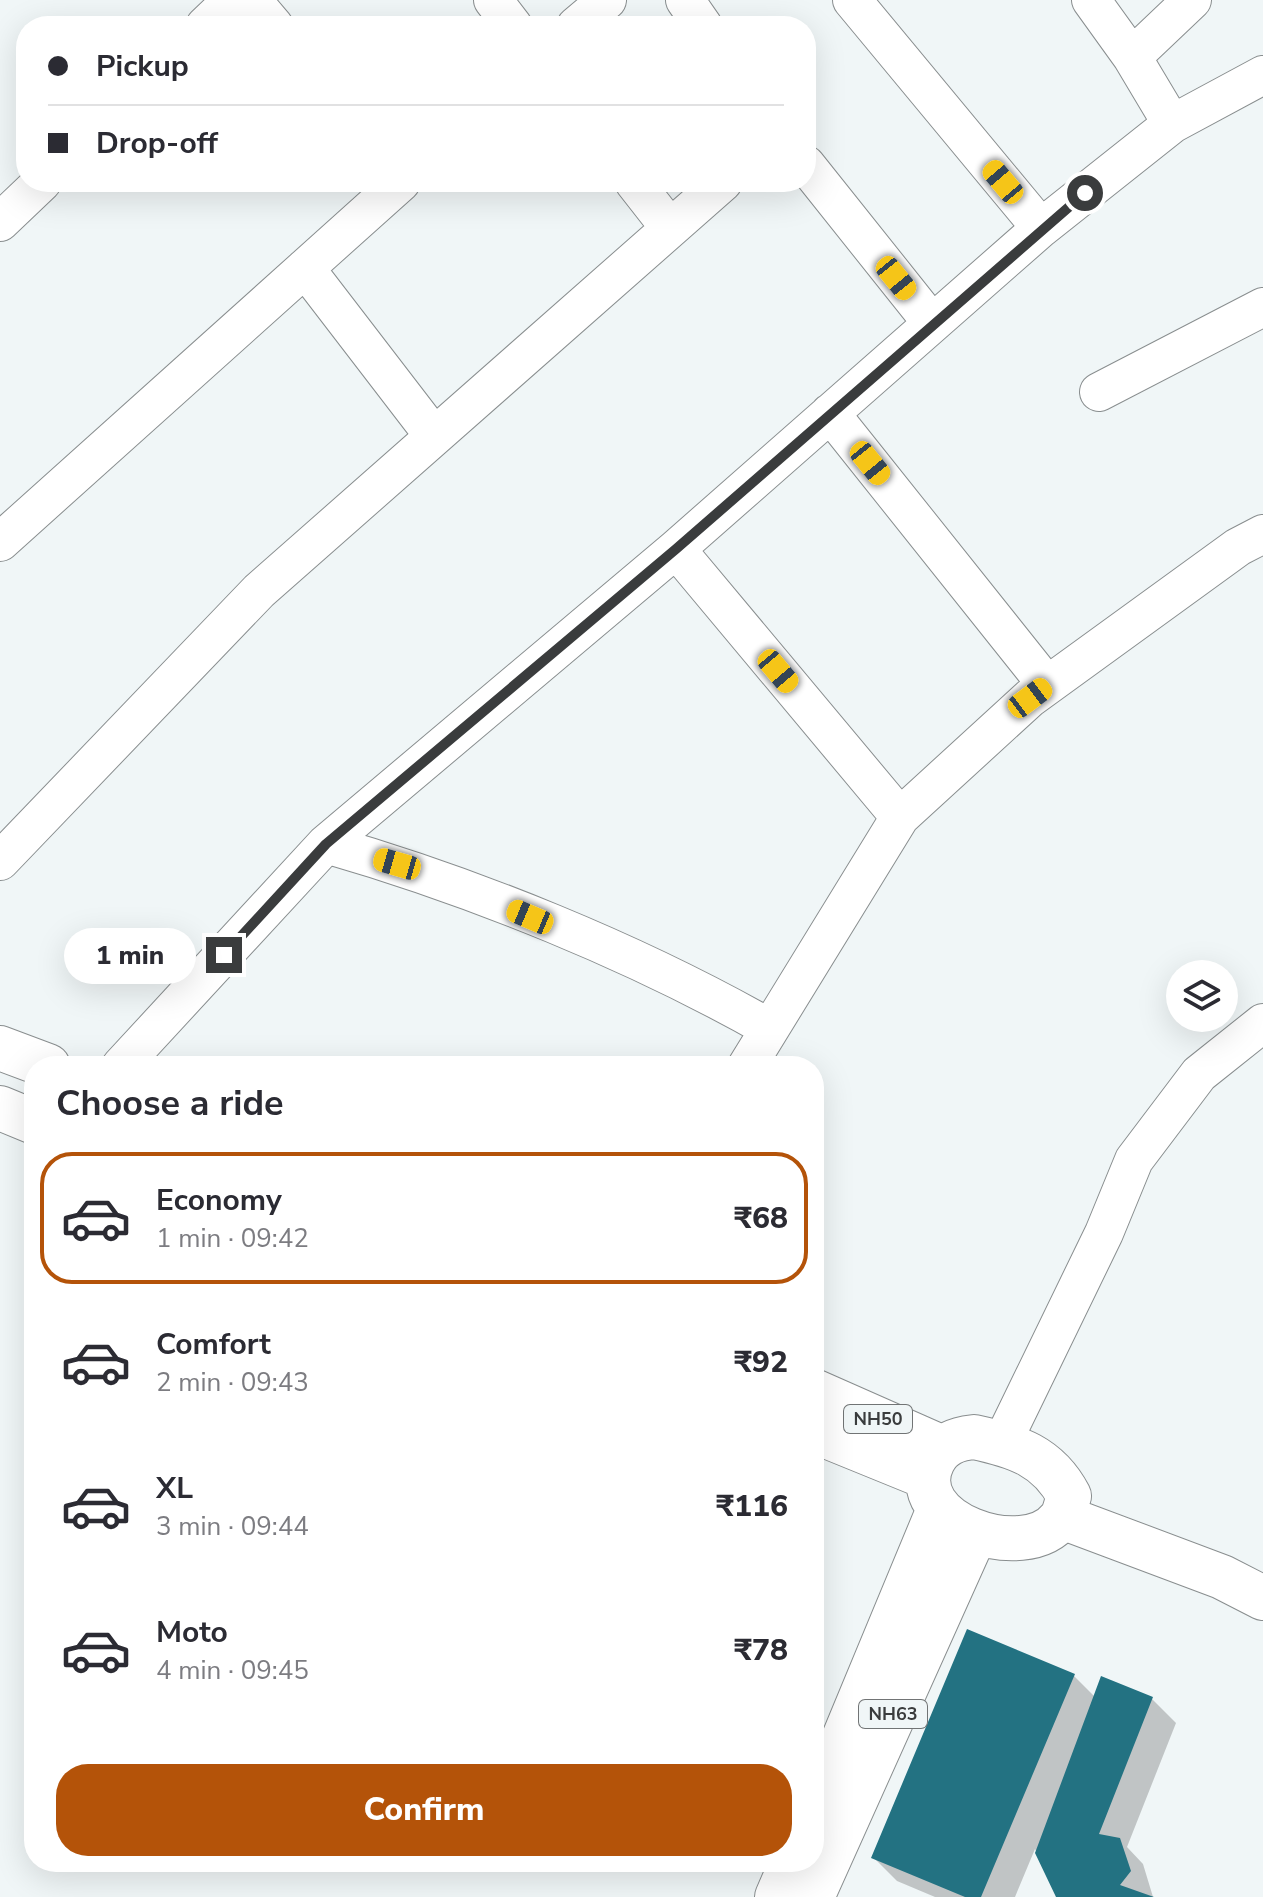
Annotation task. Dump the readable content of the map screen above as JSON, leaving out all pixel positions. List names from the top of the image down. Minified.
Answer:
{"streets":{"highway":["NH50","NH63"]},"crossings":[["NH50","NH63"]],"page":{"banner":["Pickup","Drop-off"],"bubble":"1 min","heading":"Choose a ride","list":[{"name":"Economy","note":"1 min · 09:42","value":"₹68"},{"name":"Comfort","note":"2 min · 09:43","value":"₹92"},{"name":"XL","note":"3 min · 09:44","value":"₹116"},{"name":"Moto","note":"4 min · 09:45","value":"₹78"}],"buttons":"Confirm"}}
